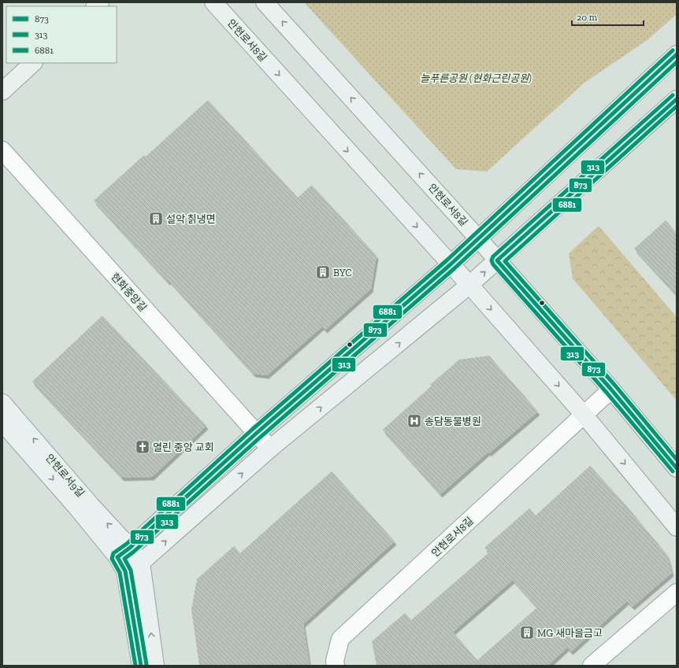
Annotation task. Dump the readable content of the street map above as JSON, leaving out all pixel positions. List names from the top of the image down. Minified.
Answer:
{"streets":{"street":["안현로서8길","현화중앙길","안현로서9길"]},"parks":["늘푸른공원 (현화근린공원)"],"places":{"building":["설악 칡냉면","BYC","MG 새마을금고"],"hospital":["송담동물병원"],"church":["열린 중앙 교회"]},"lines":["transit line 6881","transit line 873","transit line 313"],"legend":["873","313","6881"],"scale_bar":"20 m"}
